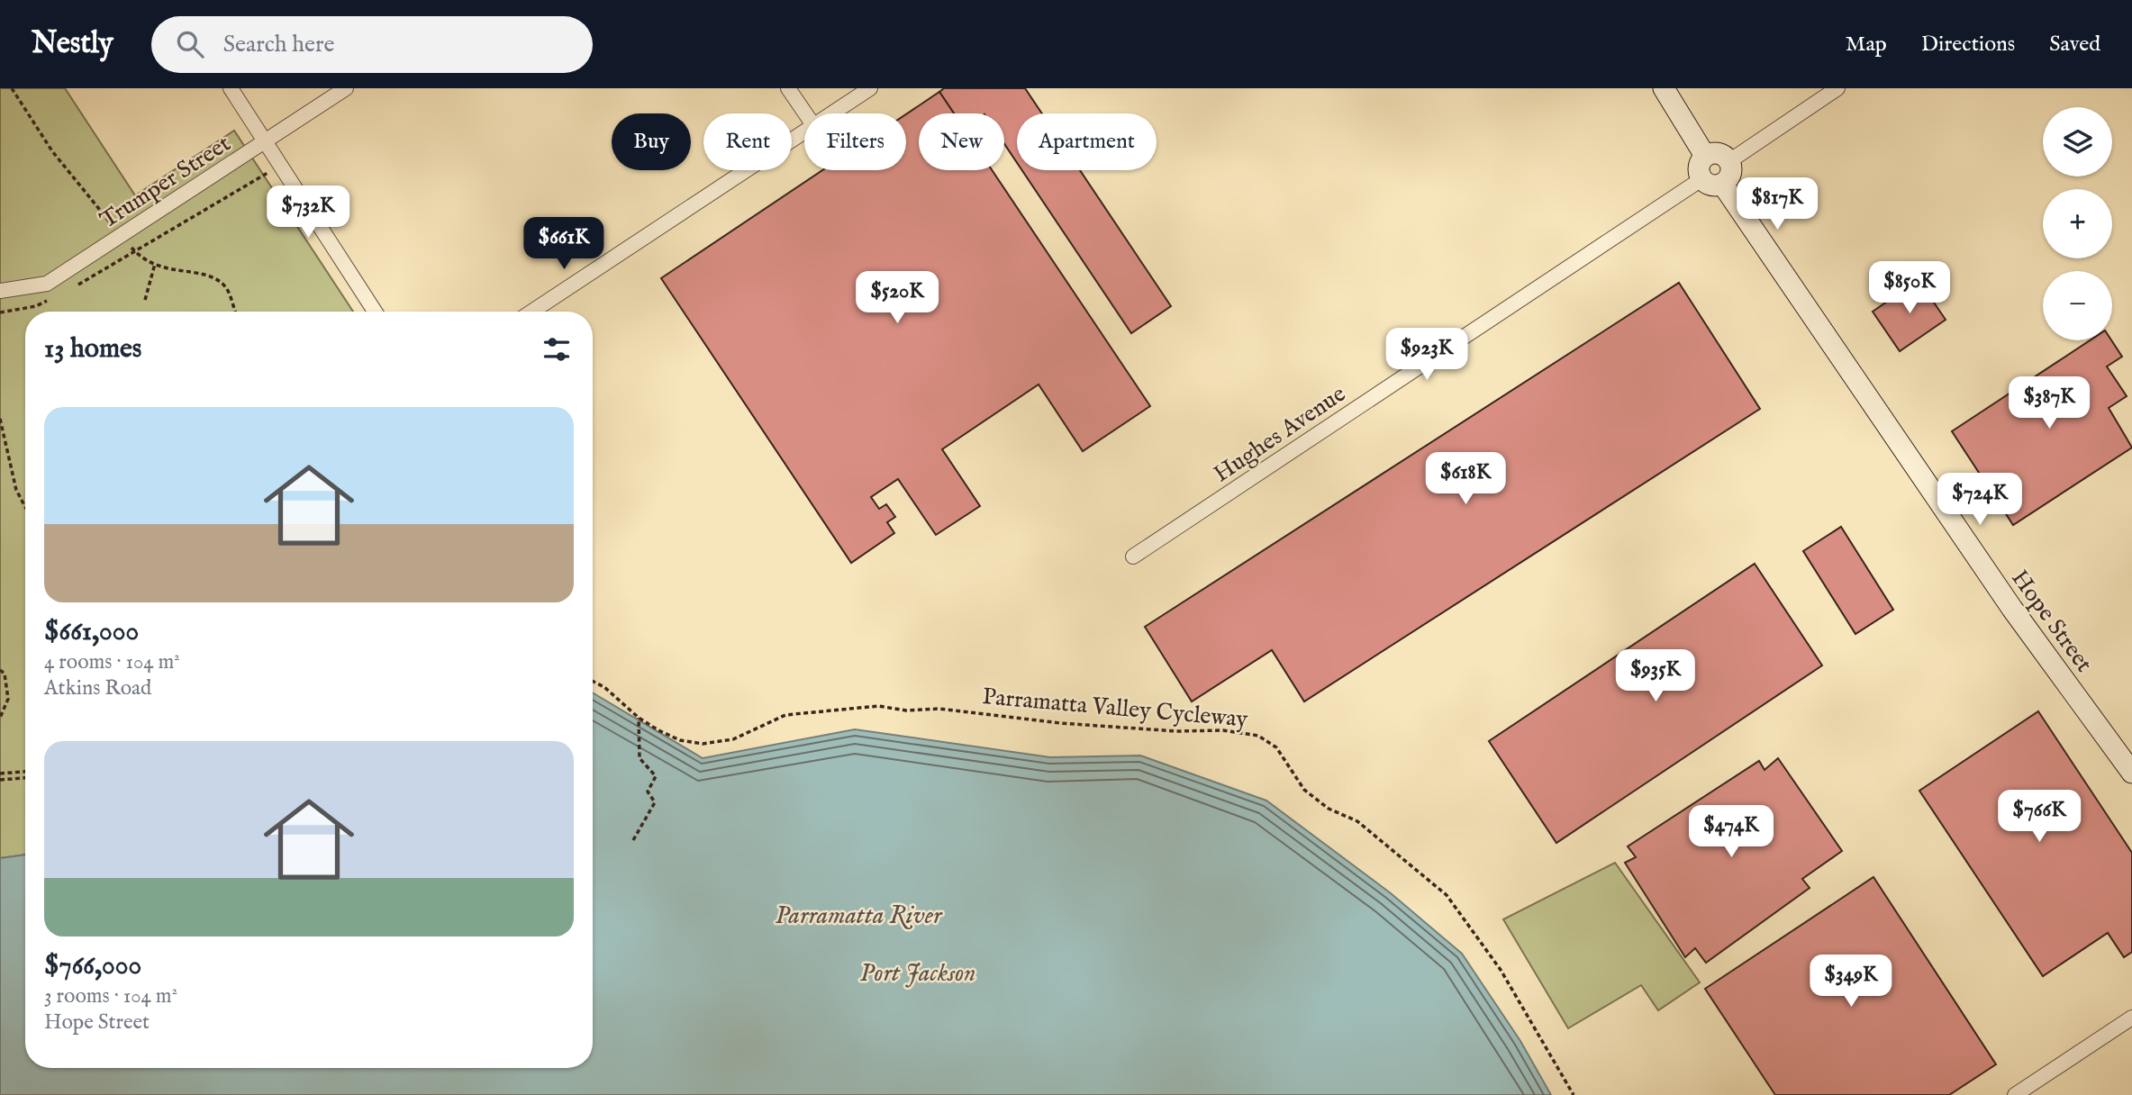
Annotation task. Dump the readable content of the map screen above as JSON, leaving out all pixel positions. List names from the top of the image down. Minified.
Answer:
{"streets":{"street":["Trumper Street","Hughes Avenue","Hope Street"],"path":["Parramatta Valley Cycleway"]},"crossings":[["Hughes Avenue","Hope Street"]],"water":["Parramatta River","Port Jackson"],"page":{"header":"Nestly","search":"Search here","nav":["Map","Directions","Saved"],"map_buttons":["+","−"],"chip":["Buy","Rent","Filters","New","Apartment"],"price":["$817K","$732K","$661K","$850K","$520K","$923K","$387K","$618K","$724K","$935K","$766K","$474K","$349K"],"heading":"13 homes","list":[{"name":"$661,000","note":"4 rooms · 104 m² · Atkins Road"},{"name":"$766,000","note":"3 rooms · 104 m² · Hope Street"}]}}
